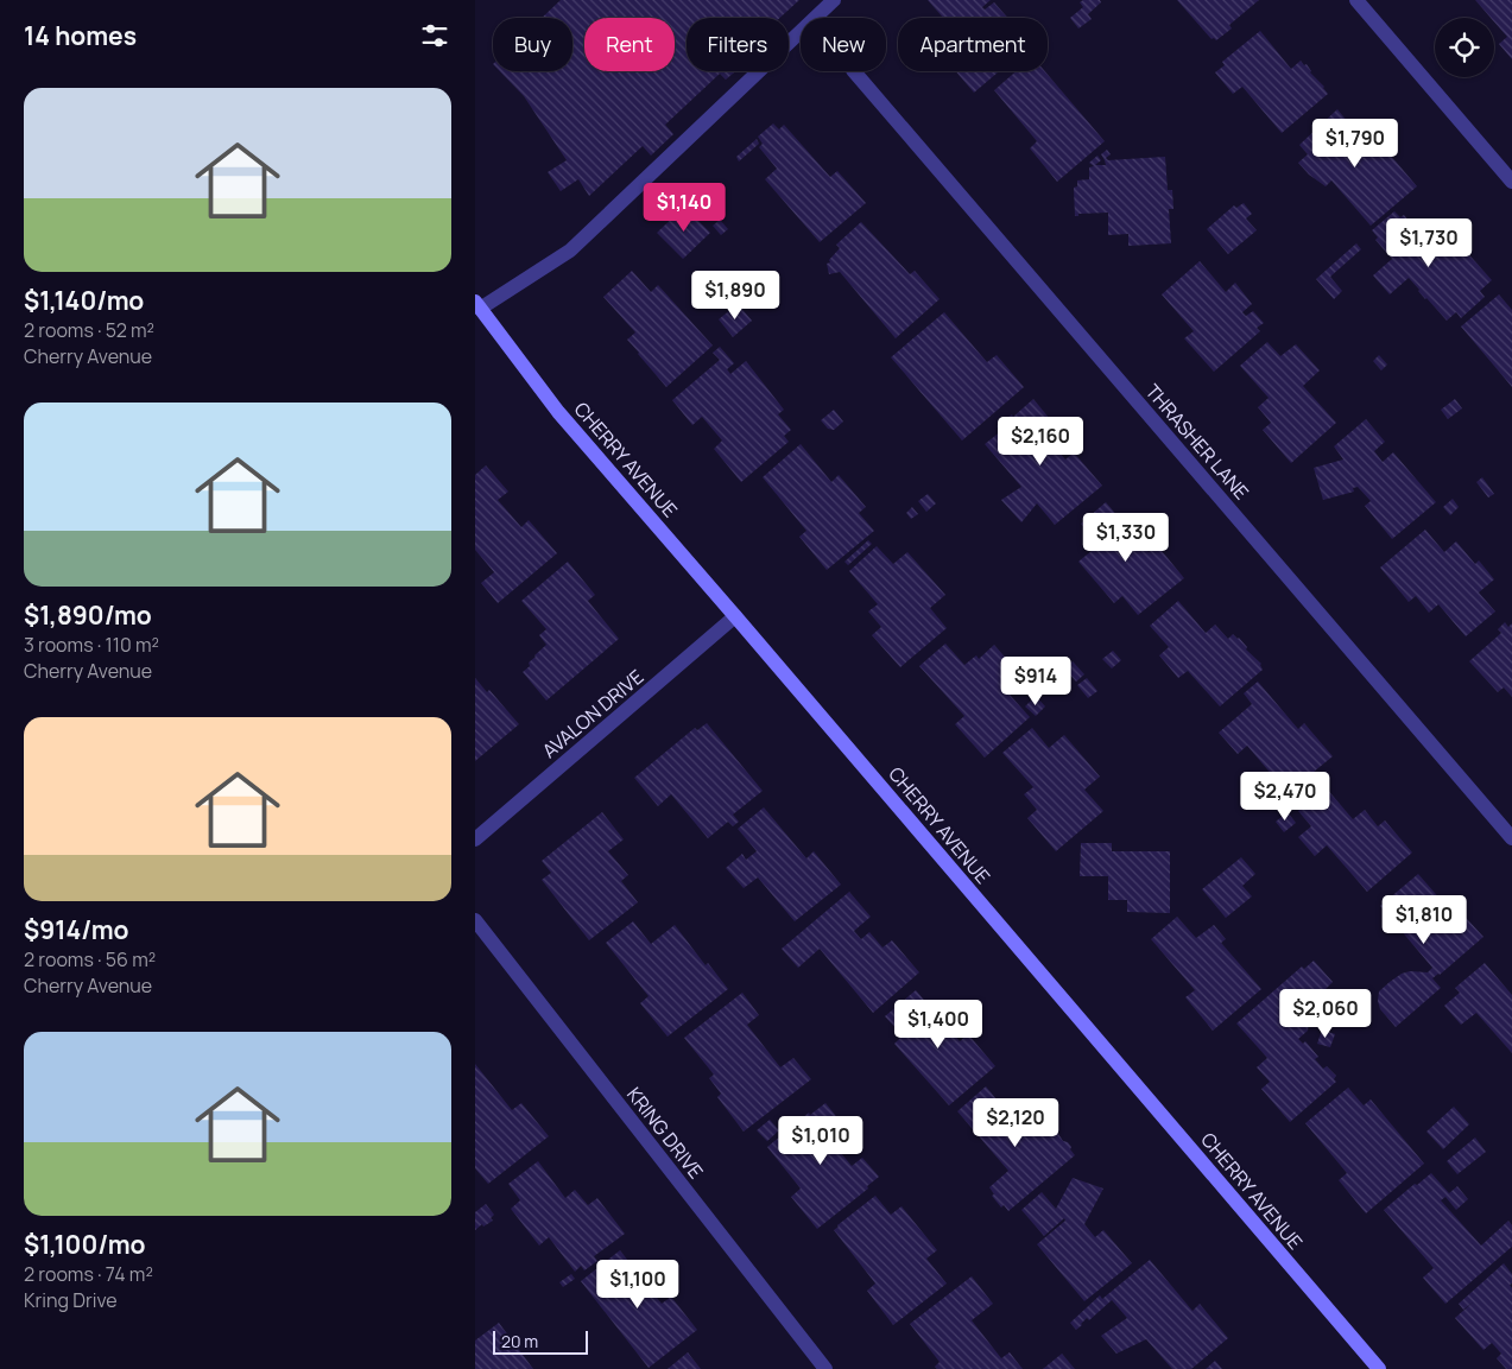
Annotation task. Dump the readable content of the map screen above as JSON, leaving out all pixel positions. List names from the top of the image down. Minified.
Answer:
{"streets":{"street":["THRASHER LANE","CHERRY AVENUE","AVALON DRIVE","KRING DRIVE"]},"crossings":[["CHERRY AVENUE","AVALON DRIVE"]],"scale_bar":"20 m","page":{"heading":"14 homes","chip":["Buy","Rent","Filters","New","Apartment"],"list":[{"name":"$1,140/mo","note":"2 rooms · 52 m² · Cherry Avenue"},{"name":"$1,890/mo","note":"3 rooms · 110 m² · Cherry Avenue"},{"name":"$914/mo","note":"2 rooms · 56 m² · Cherry Avenue"},{"name":"$1,100/mo","note":"2 rooms · 74 m² · Kring Drive"}],"price":["$1,790","$1,140","$1,730","$1,890","$2,160","$1,330","$914","$2,470","$1,810","$2,060","$1,400","$2,120","$1,010","$1,100"],"scale":"20 m"}}
